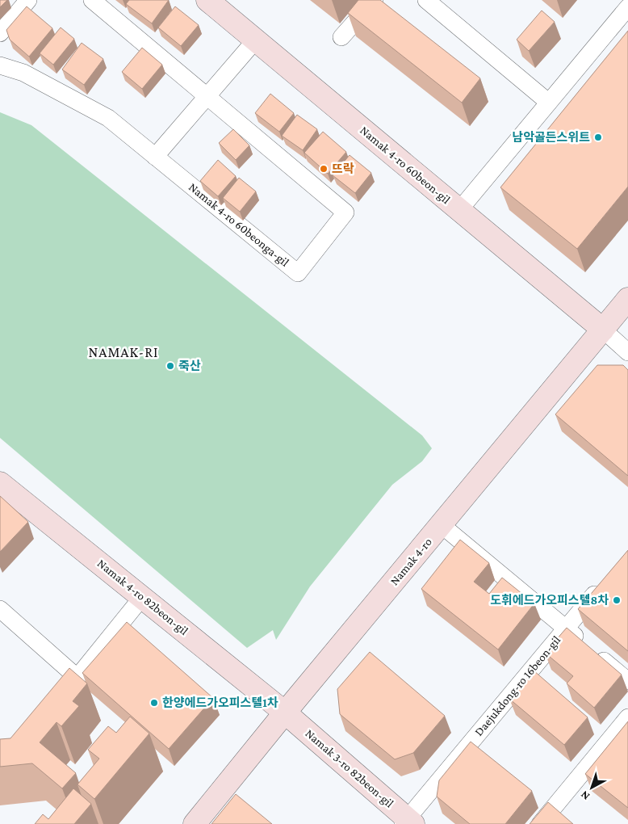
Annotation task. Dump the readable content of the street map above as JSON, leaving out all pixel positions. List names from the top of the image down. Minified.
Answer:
{"streets":{"street":["Namak 4-ro 60beon-gil","Namak 4-ro 60beonga-gil","Namak 4-ro","Namak 4-ro 82beon-gil","Daejukdong-ro 16beon-gil","Namak 3-ro 82beon-gil"]},"crossings":[["Namak 4-ro 60beon-gil","Namak 4-ro"],["Namak 4-ro","Namak 4-ro 82beon-gil"],["Namak 4-ro","Namak 3-ro 82beon-gil"],["Namak 4-ro 82beon-gil","Namak 3-ro 82beon-gil"],["Daejukdong-ro 16beon-gil","Namak 3-ro 82beon-gil"]],"districts":["NAMAK-RI"],"places":["남악골든스위트","뜨락","죽산","도휘에드가오피스텔8차","한양에드가오피스텔1차"],"north":"bottom left"}
